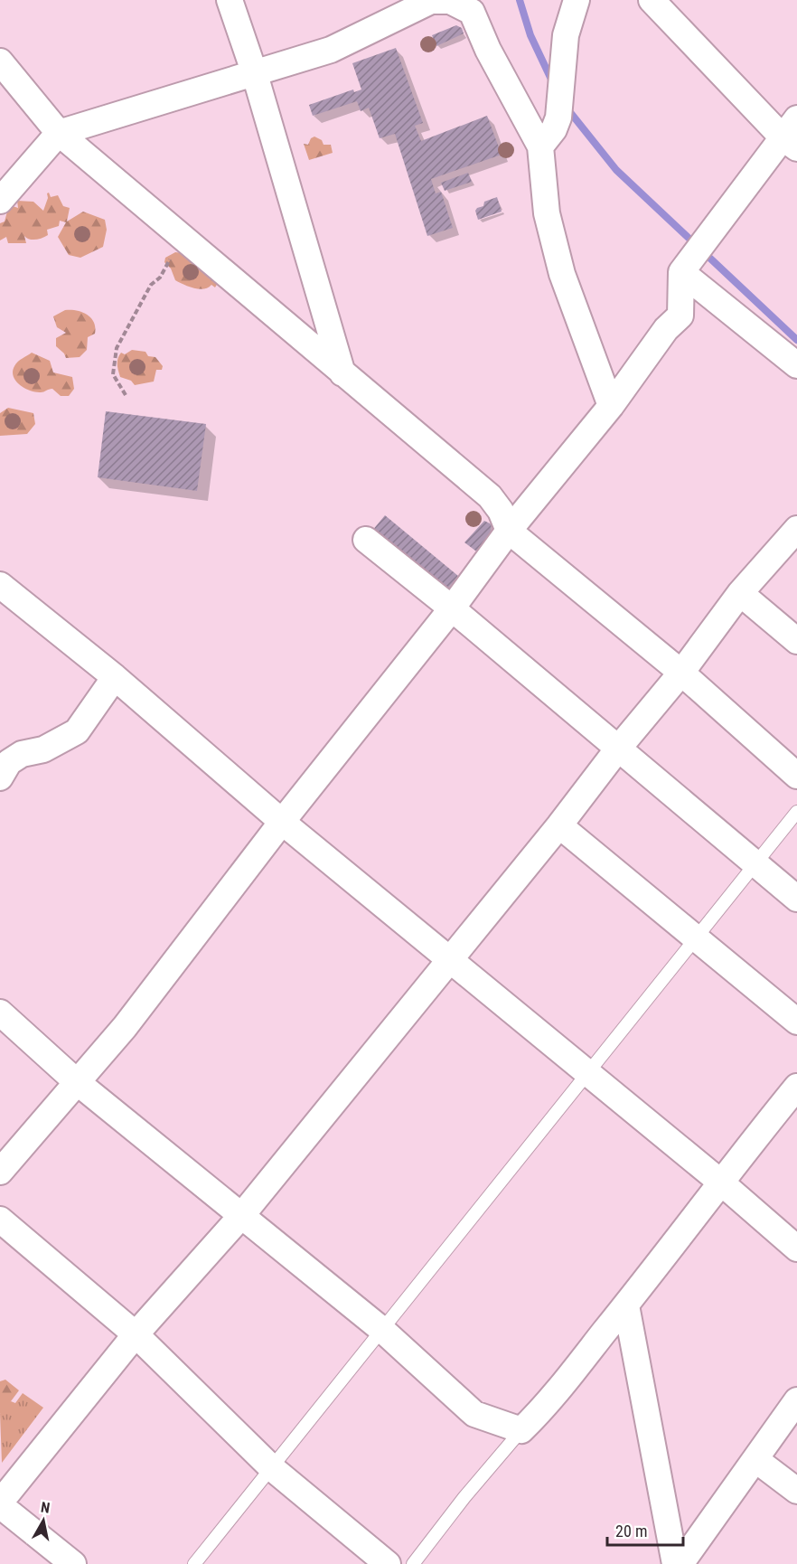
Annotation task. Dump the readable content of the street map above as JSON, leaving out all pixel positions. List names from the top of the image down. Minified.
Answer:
{"scale_bar":"20 m","north":"top"}
